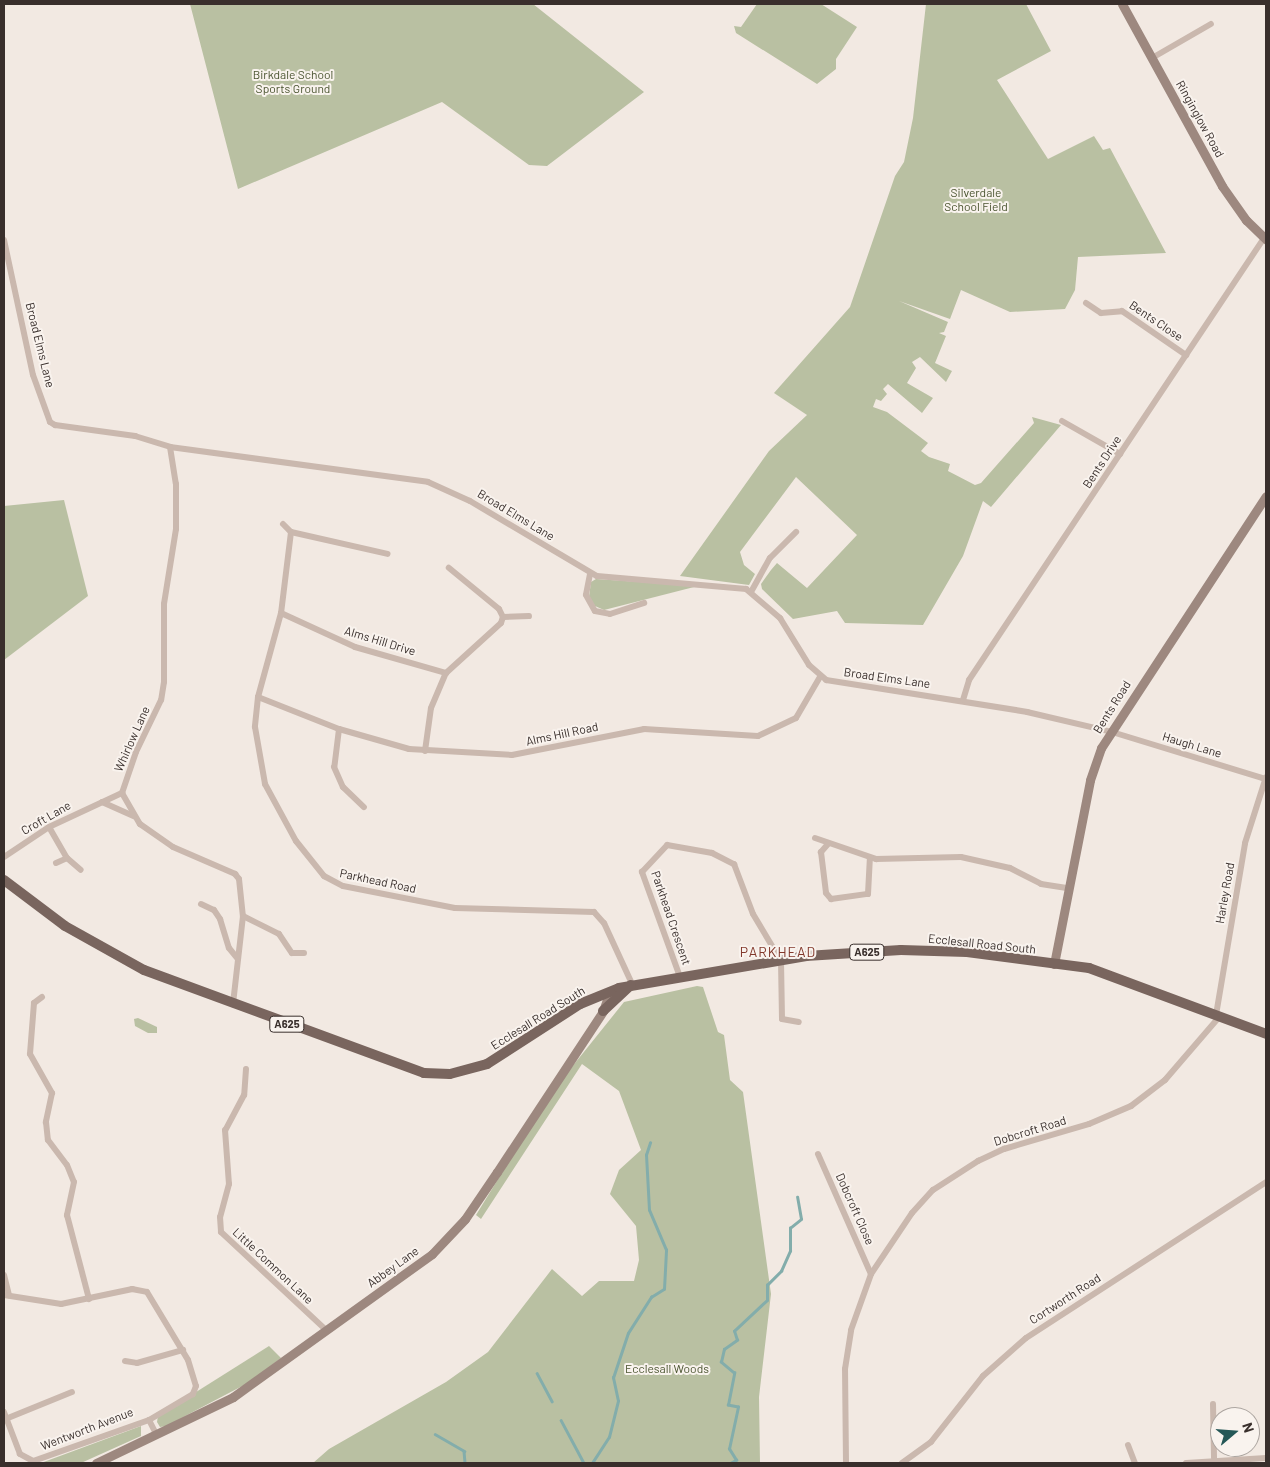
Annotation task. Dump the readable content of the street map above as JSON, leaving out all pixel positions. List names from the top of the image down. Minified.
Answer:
{"streets":{"main road":["Ecclesall Road South","A625"],"street":["Ringinglow Road","Bents Close","Broad Elms Lane","Bents Drive","Alms Hill Drive","Bents Road","Alms Hill Road","Whirlow Lane","Haugh Lane","Croft Lane","Parkhead Road","Harley Road","Parkhead Crescent","Dobcroft Road","Dobcroft Close","Little Common Lane","Abbey Lane","Cortworth Road","Wentworth Avenue"]},"crossings":[["Ringinglow Road","Bents Drive"],["Bents Close","Bents Drive"],["Broad Elms Lane","Bents Drive"],["Broad Elms Lane","Bents Road"],["Broad Elms Lane","Alms Hill Road"],["Broad Elms Lane","Whirlow Lane"],["Broad Elms Lane","Haugh Lane"],["Alms Hill Drive","Parkhead Road"],["Bents Road","Haugh Lane"],["Bents Road","Ecclesall Road South"],["Alms Hill Road","Parkhead Road"],["Whirlow Lane","Croft Lane"],["Haugh Lane","Harley Road"],["Parkhead Road","Ecclesall Road South"],["Harley Road","Ecclesall Road South"],["Harley Road","Dobcroft Road"],["Parkhead Crescent","Ecclesall Road South"],["Ecclesall Road South","Dobcroft Road"],["Ecclesall Road South","Abbey Lane"],["Dobcroft Road","Dobcroft Close"],["Little Common Lane","Abbey Lane"],["Abbey Lane","Wentworth Avenue"]],"districts":["PARKHEAD"],"parks":["Birkdale School Sports Ground","Silverdale School Field","Ecclesall Woods"],"north":"right"}
